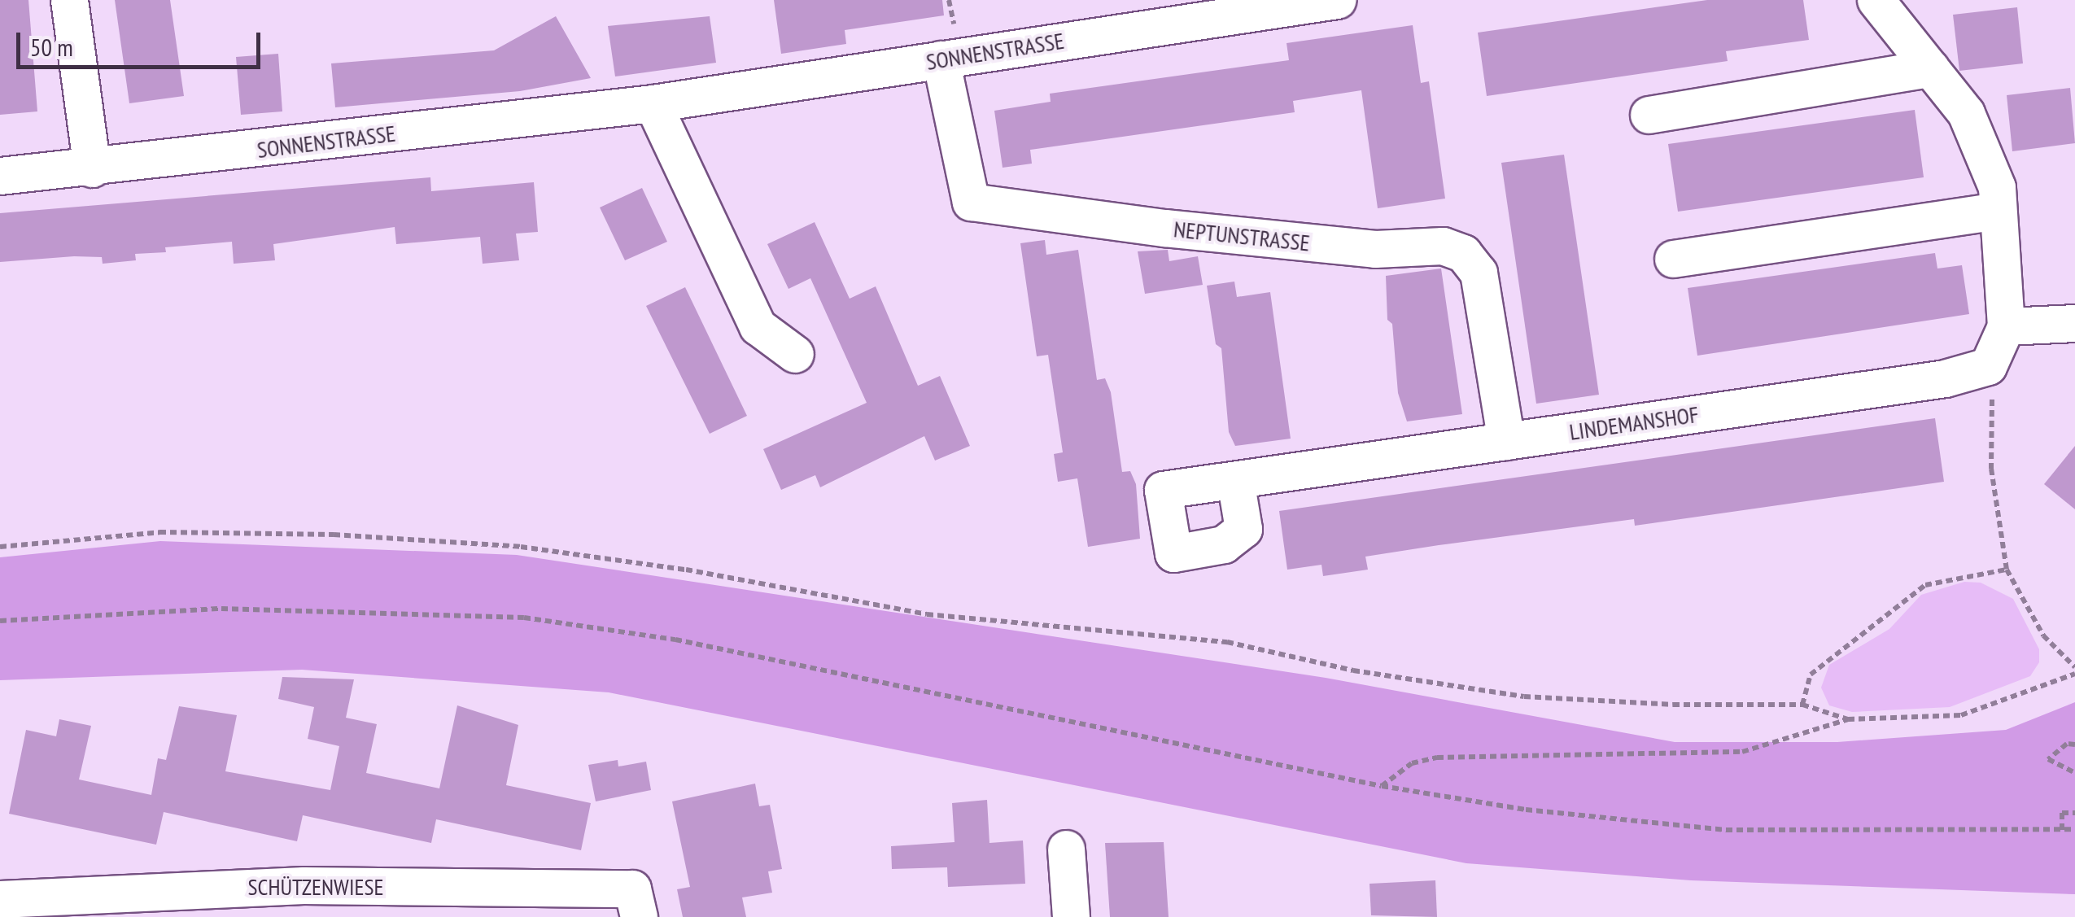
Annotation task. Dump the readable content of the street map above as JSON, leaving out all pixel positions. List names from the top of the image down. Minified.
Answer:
{"streets":{"street":["SONNENSTRASSE","NEPTUNSTRASSE","LINDEMANSHOF","SCHÜTZENWIESE"]},"crossings":[["SONNENSTRASSE","NEPTUNSTRASSE"],["NEPTUNSTRASSE","LINDEMANSHOF"]],"scale_bar":"50 m"}
